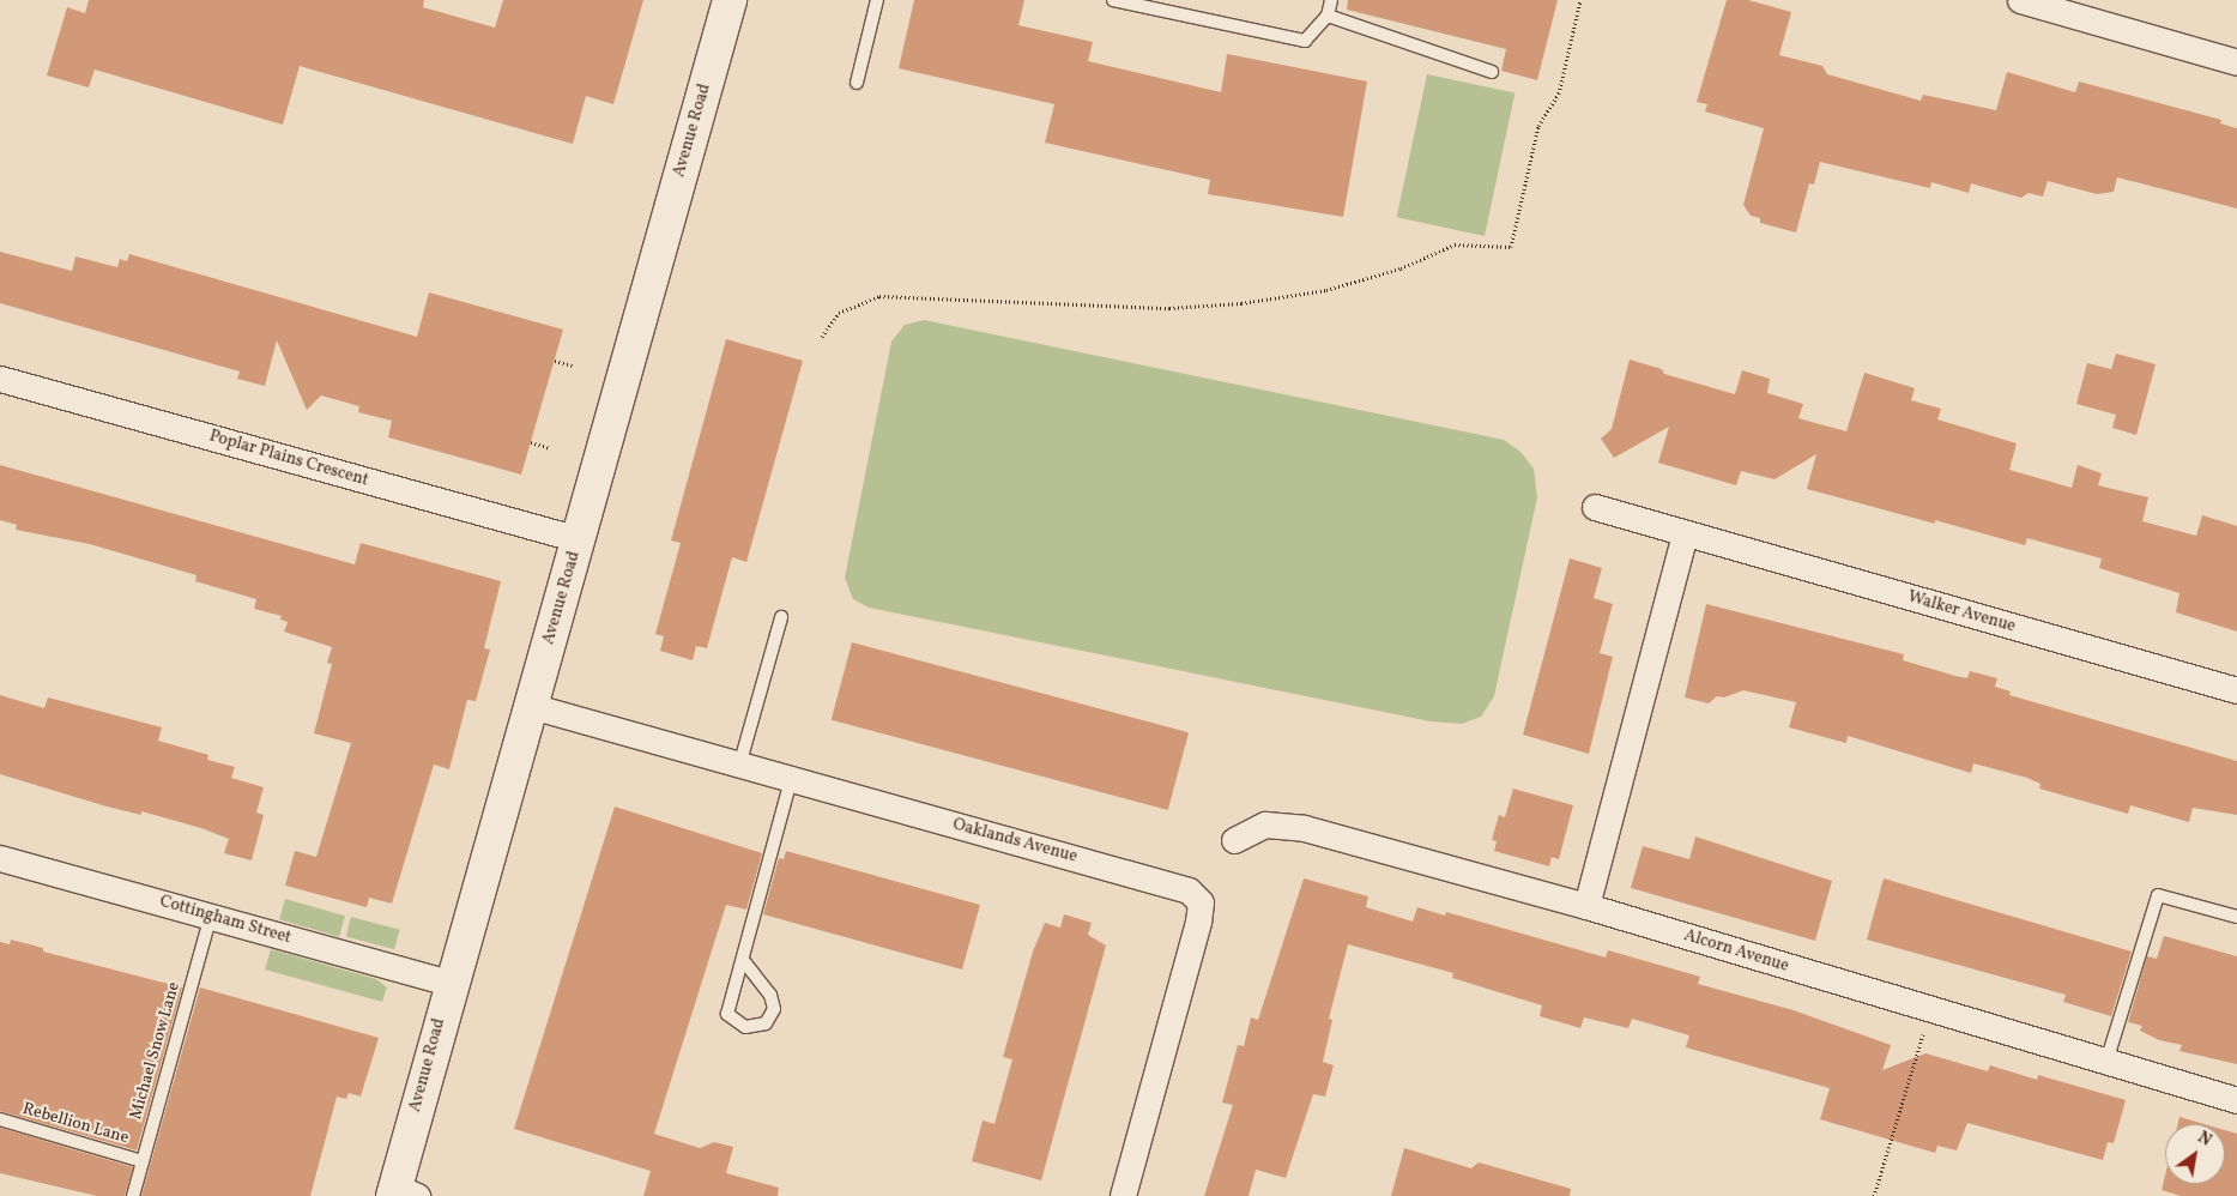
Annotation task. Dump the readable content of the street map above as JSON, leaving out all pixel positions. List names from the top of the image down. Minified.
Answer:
{"streets":{"main road":["Avenue Road"],"street":["Poplar Plains Crescent","Walker Avenue","Oaklands Avenue","Cottingham Street","Alcorn Avenue"],"lane":["Michael Snow Lane","Rebellion Lane"]},"crossings":[["Avenue Road","Poplar Plains Crescent"],["Avenue Road","Oaklands Avenue"],["Avenue Road","Cottingham Street"],["Cottingham Street","Michael Snow Lane"],["Michael Snow Lane","Rebellion Lane"]],"north":"top right"}
